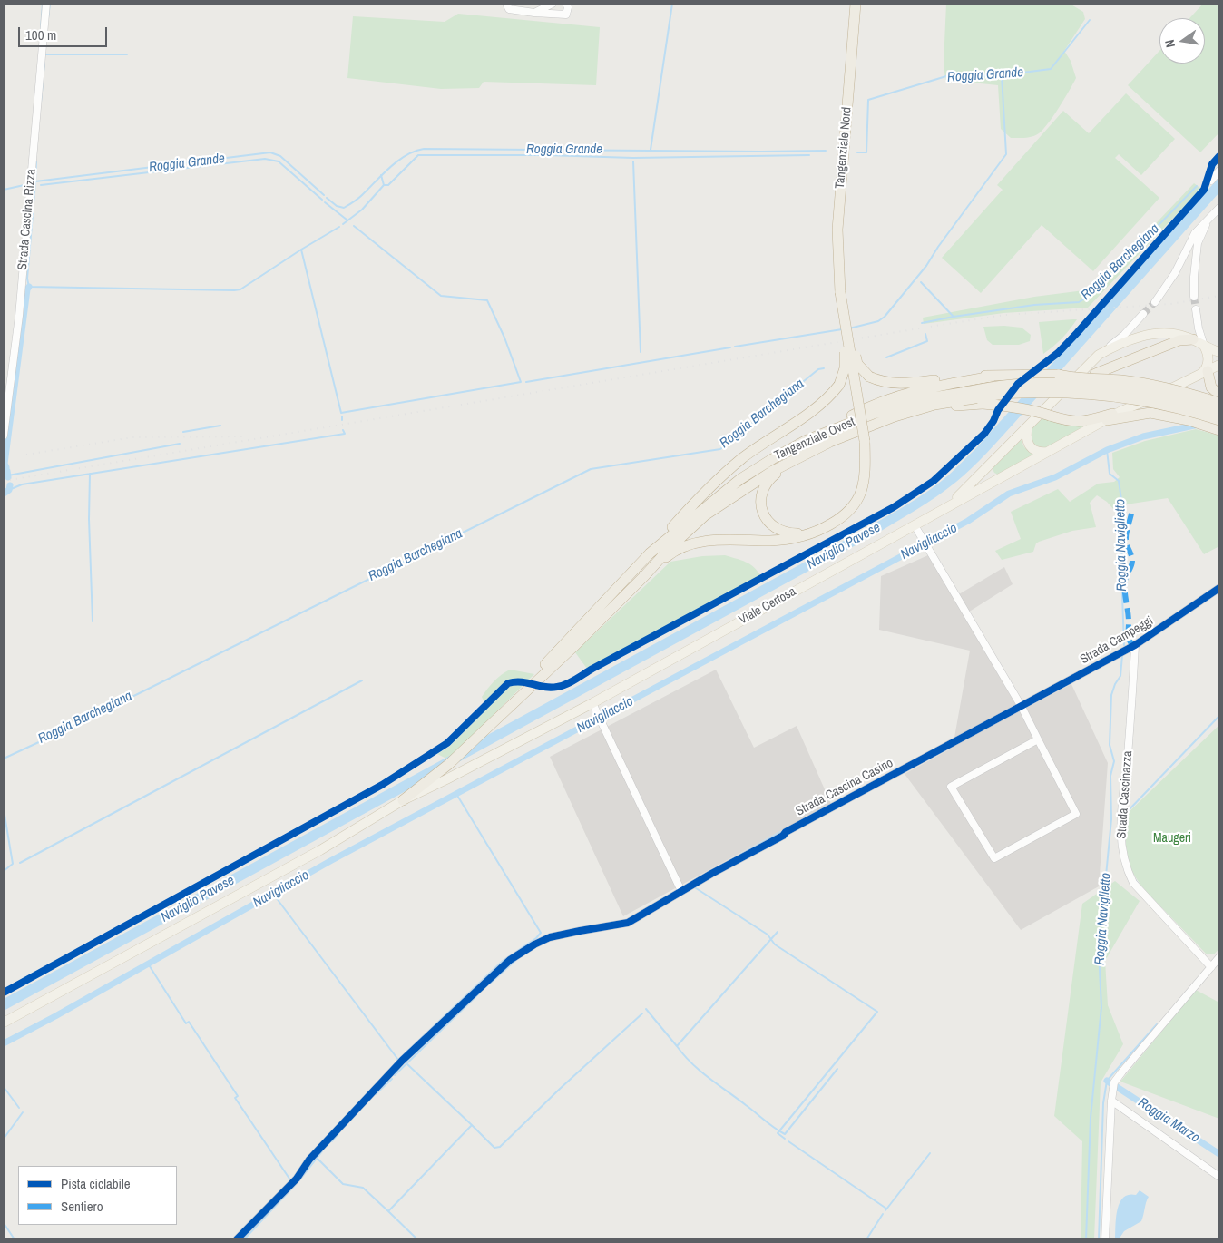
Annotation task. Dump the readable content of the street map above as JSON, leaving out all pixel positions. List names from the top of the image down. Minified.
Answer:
{"streets":{"highway":["Tangenziale Nord","Tangenziale Ovest"],"main road":["Viale Certosa"],"street":["Strada Cascina Rizza","Strada Campeggi","Strada Cascina Casino","Strada Cascinazza"]},"crossings":[["Tangenziale Ovest","Viale Certosa"],["Strada Campeggi","Strada Cascina Casino"],["Strada Campeggi","Strada Cascinazza"]],"water":["Roggia Grande","Roggia Barchegiana","Navigliaccio","Roggia Naviglietto","Naviglio Pavese","Roggia Marzo"],"parks":["Maugeri"],"legend":["Pista ciclabile","Sentiero"],"scale_bar":"100 m","north":"left"}
